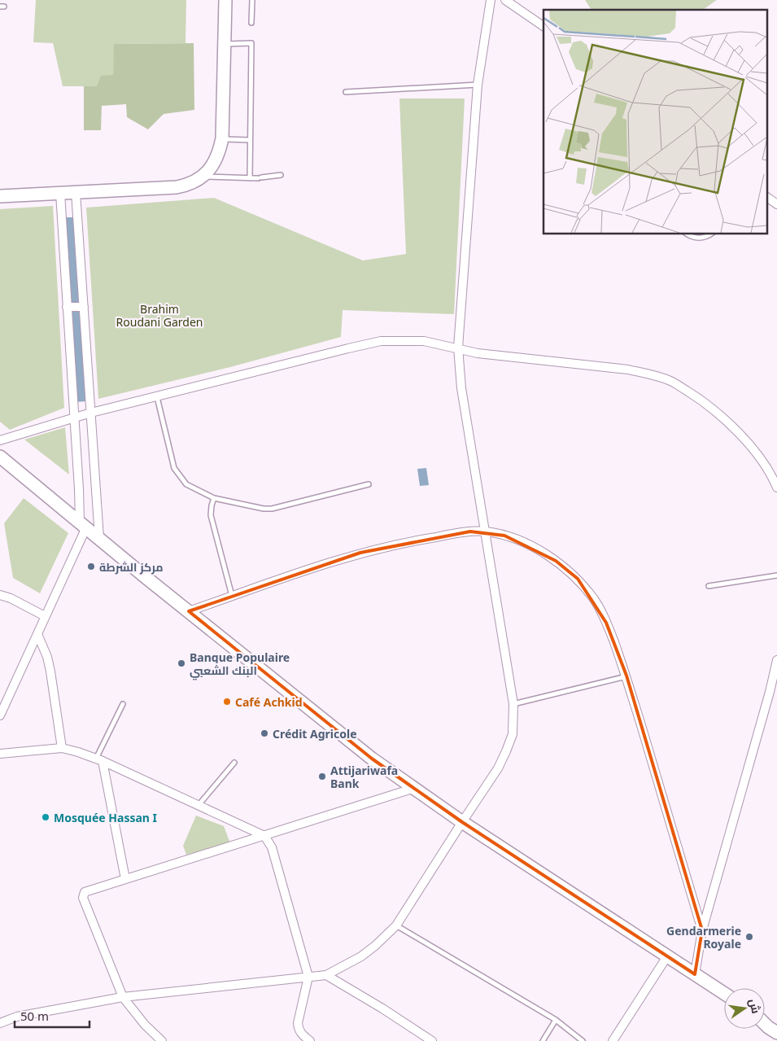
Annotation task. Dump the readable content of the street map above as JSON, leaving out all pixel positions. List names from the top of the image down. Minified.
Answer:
{"parks":["Brahim Roudani Garden"],"places":["مركز الشرطة","Banque Populaire البنك الشعبي","Café Achkid","Crédit Agricole","Attijariwafa Bank","Mosquée Hassan I","Gendarmerie Royale"],"scale_bar":"50 m","north":"right"}
